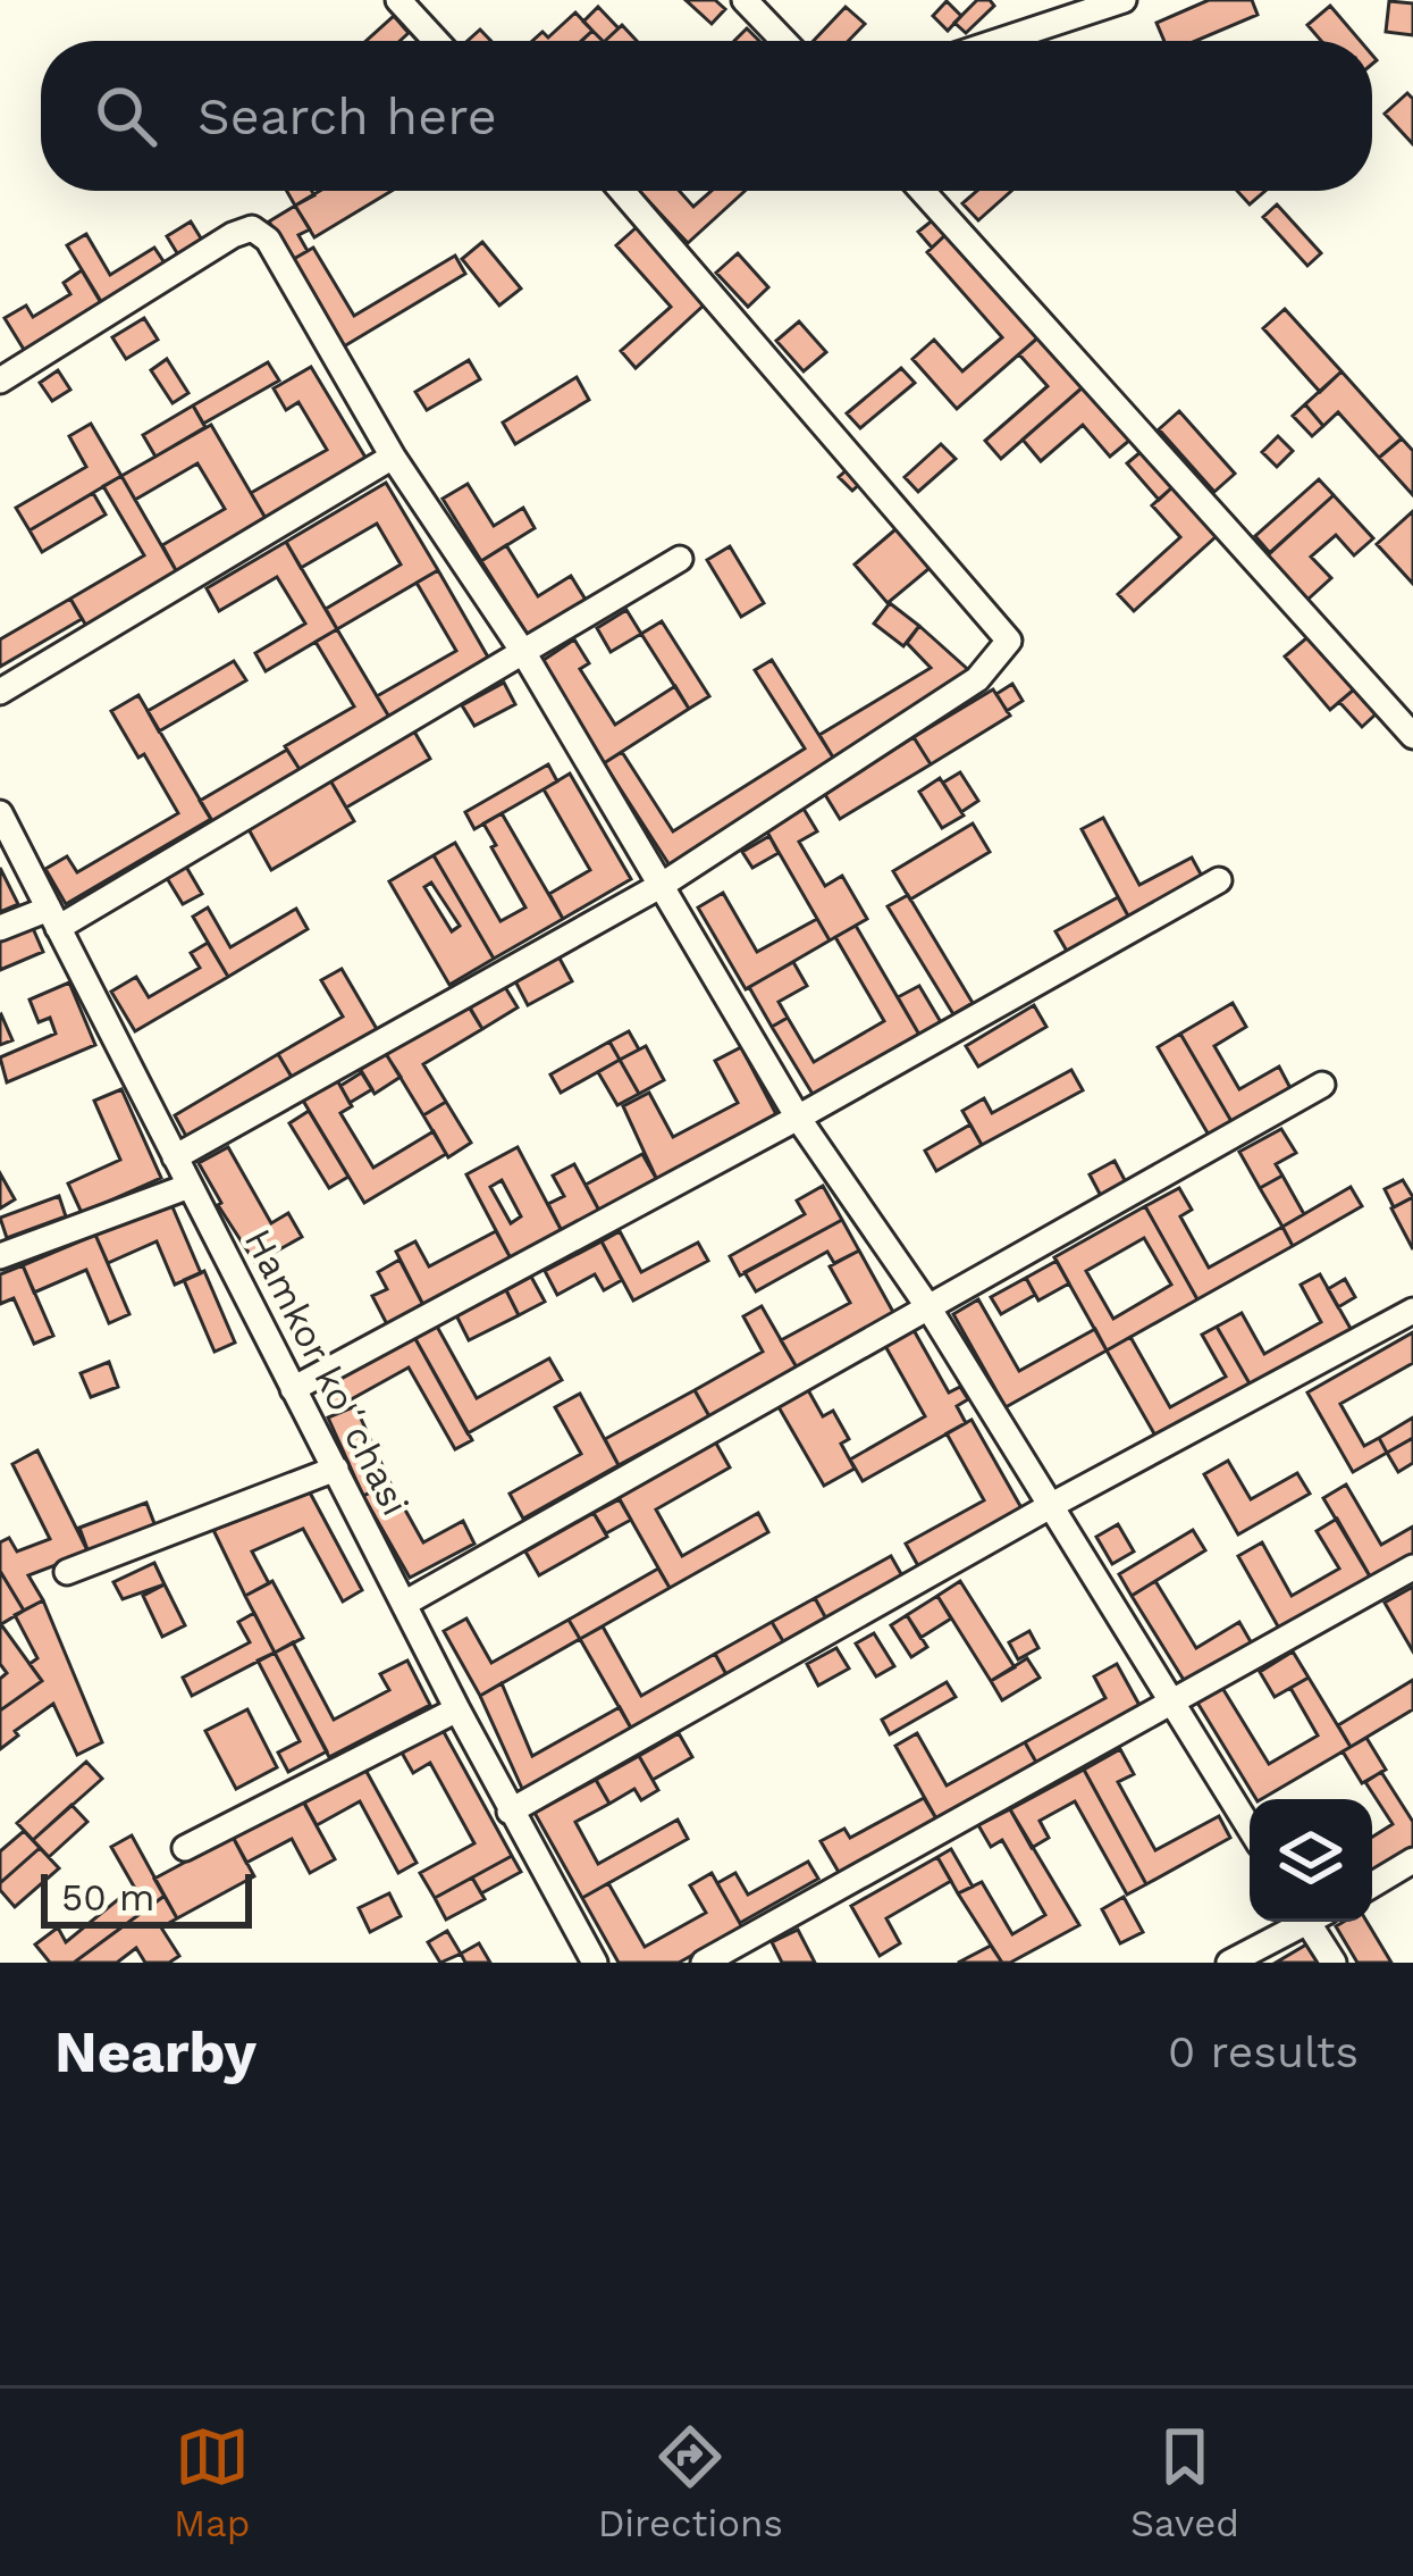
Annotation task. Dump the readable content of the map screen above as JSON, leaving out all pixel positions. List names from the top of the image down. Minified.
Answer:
{"streets":{"street":["Hamkor koʻchasi"]},"scale_bar":"50 m","page":{"search":"Search here","scale":"50 m","heading":["Nearby","0 results"],"nav":["Map","Directions","Saved"]}}
